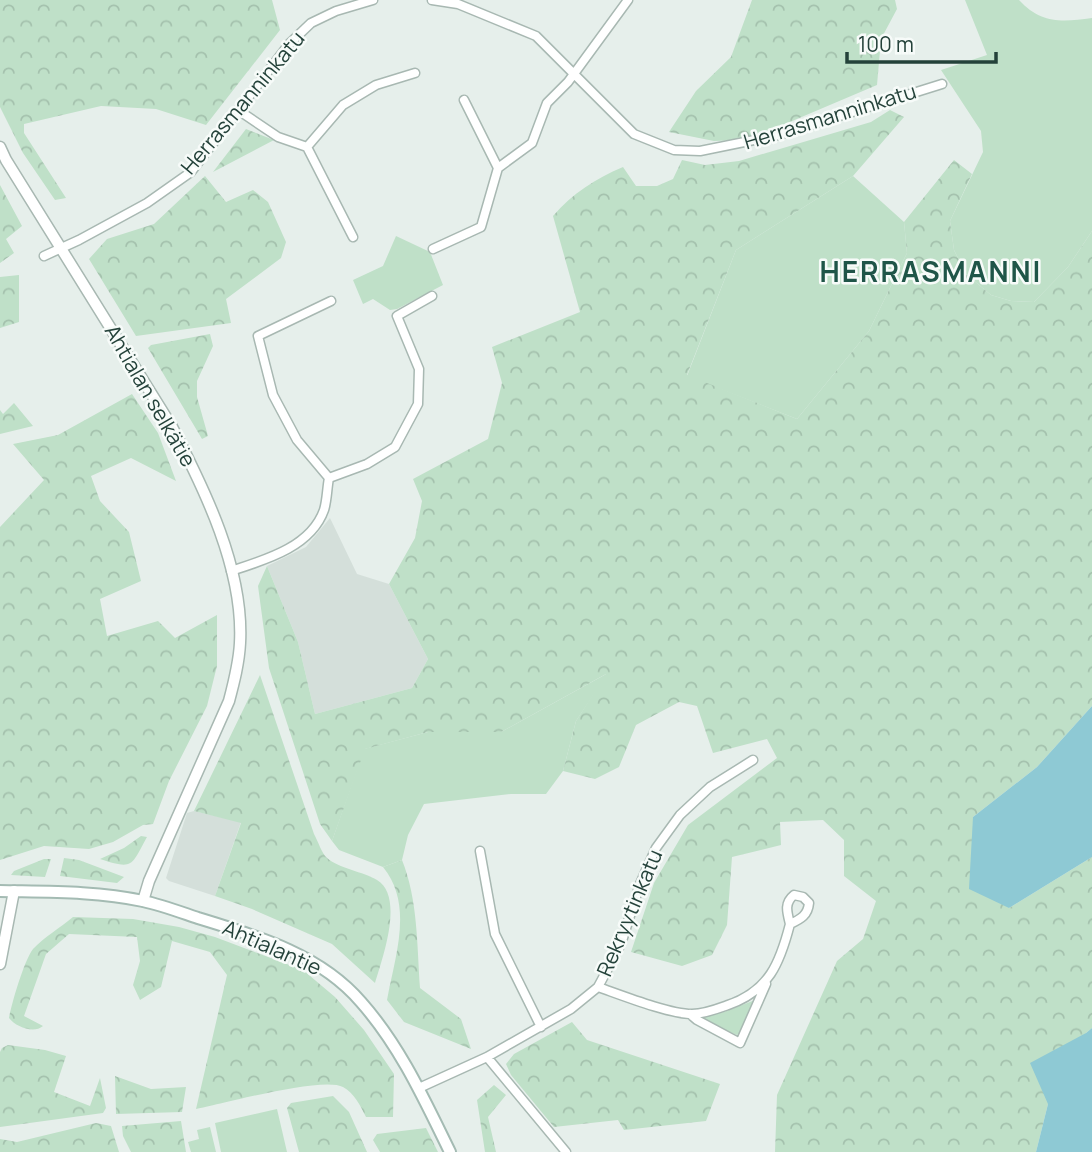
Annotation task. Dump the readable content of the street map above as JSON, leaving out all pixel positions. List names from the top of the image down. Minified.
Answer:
{"streets":{"main road":["Ahtialantie"],"street":["Herrasmanninkatu","Ahtialan selkätie","Rekryytinkatu"]},"crossings":[["Herrasmanninkatu","Ahtialan selkätie"],["Ahtialan selkätie","Ahtialantie"],["Rekryytinkatu","Ahtialantie"]],"districts":["HERRASMANNI"],"scale_bar":"100 m"}
